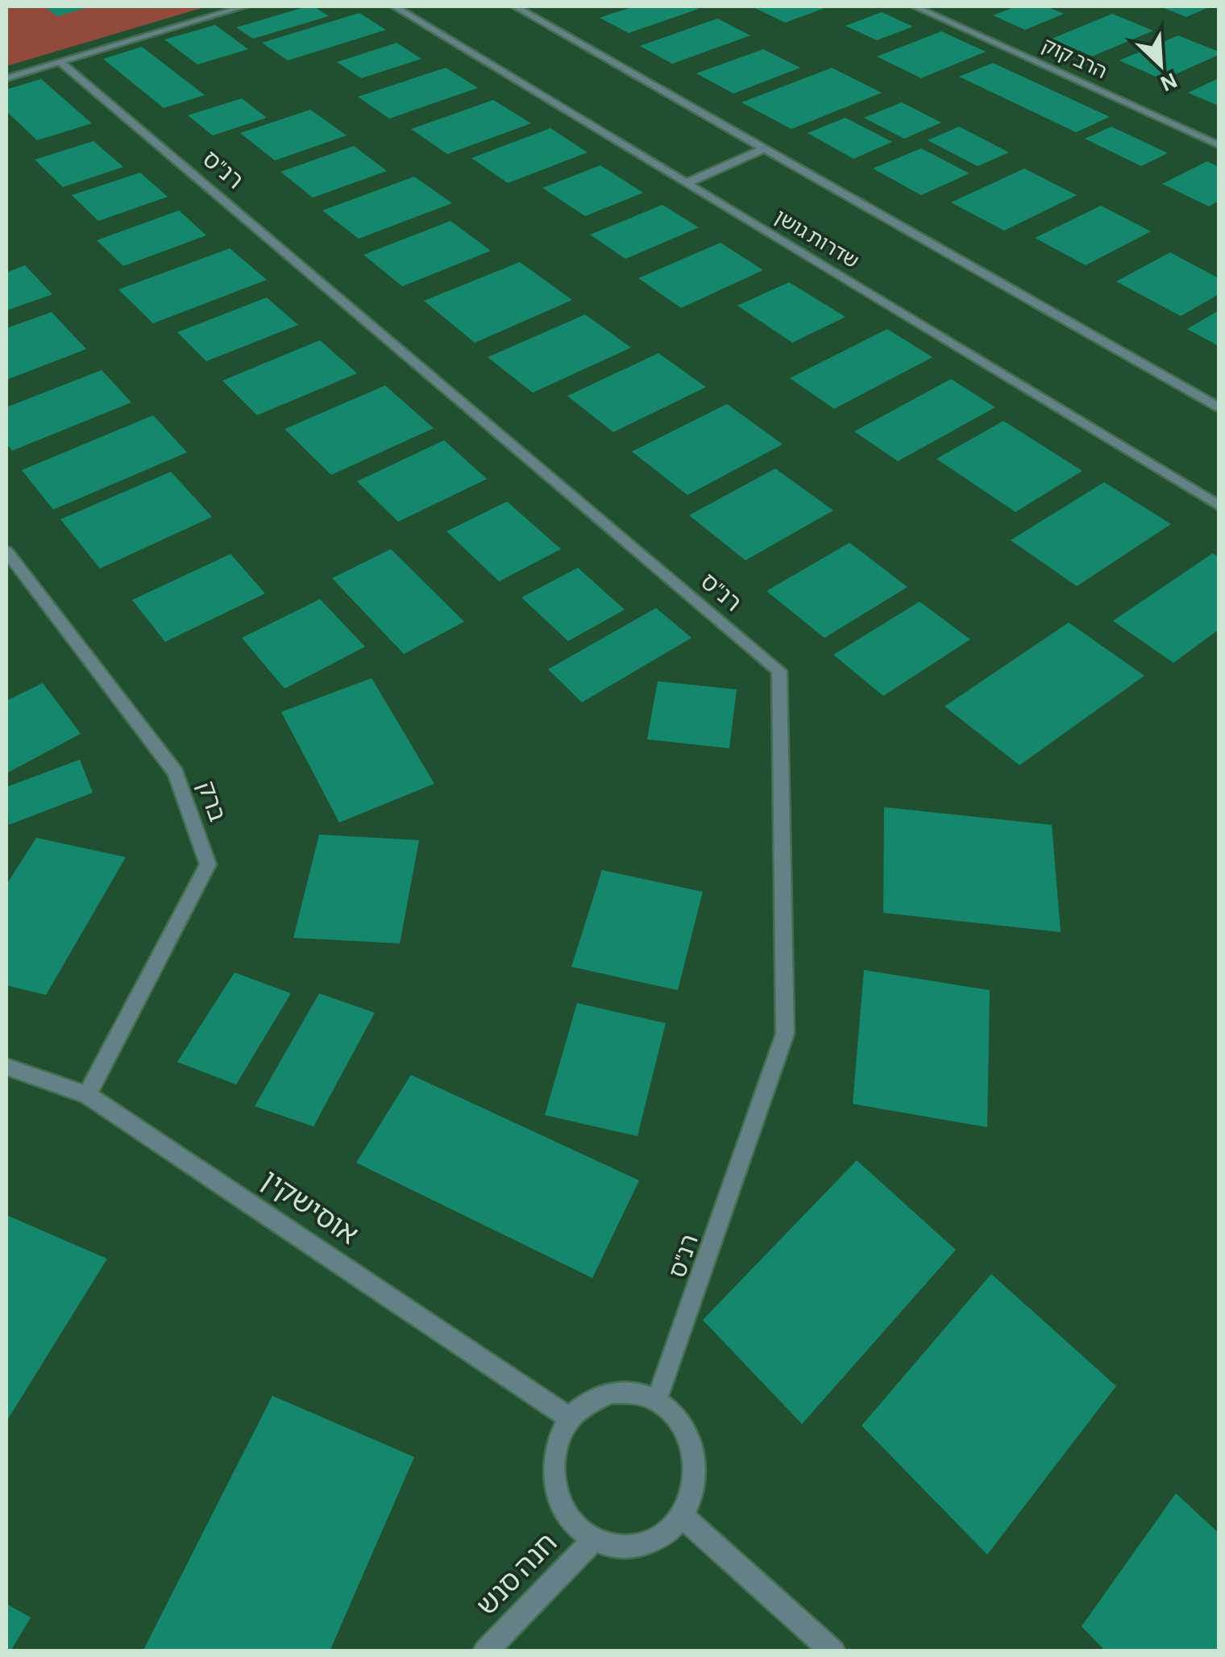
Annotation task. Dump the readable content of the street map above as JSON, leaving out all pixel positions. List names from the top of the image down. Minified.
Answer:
{"streets":{"street":["הרב קוק","רנ\"ס","שדרות גושן","ברק","אוסישקין","חנה סנש"]},"crossings":[["רנ\"ס","אוסישקין"],["רנ\"ס","חנה סנש"],["ברק","אוסישקין"],["אוסישקין","חנה סנש"]],"north":"bottom right"}
